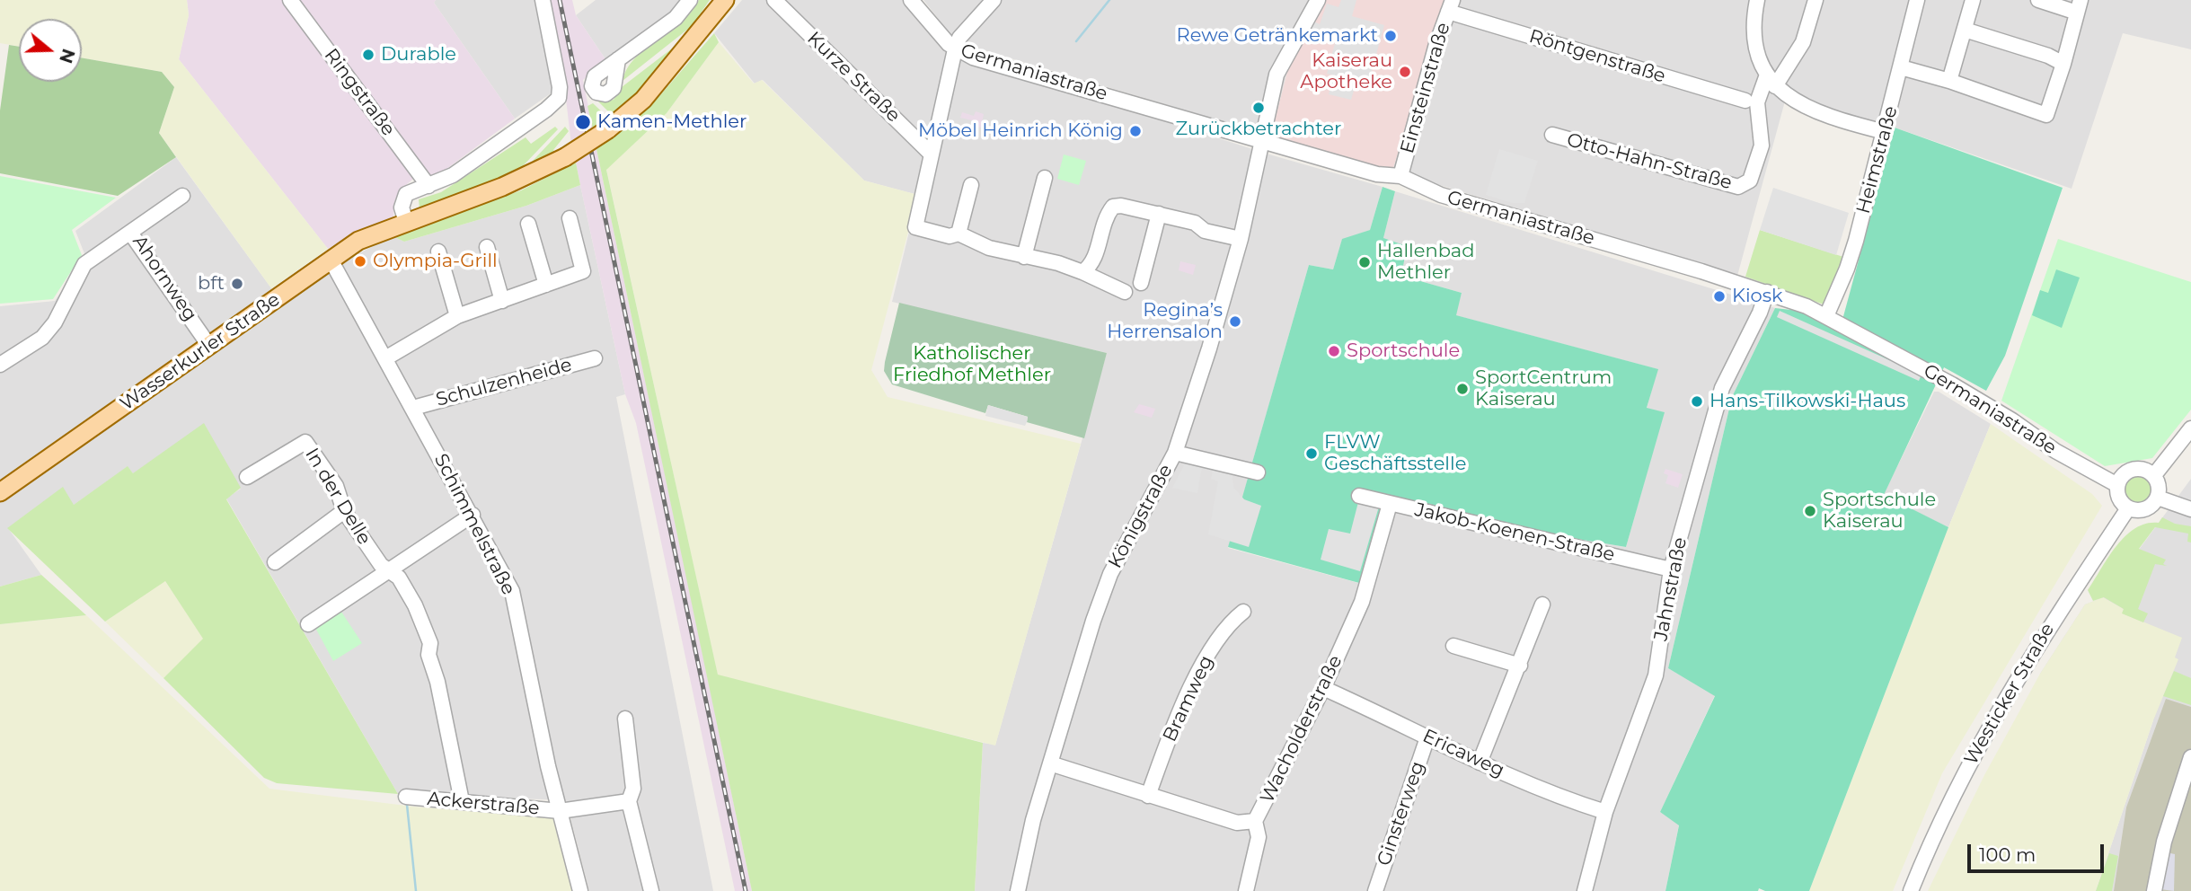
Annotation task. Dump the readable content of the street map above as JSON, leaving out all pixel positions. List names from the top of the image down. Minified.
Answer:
{"streets":{"main road":["Wasserkurler Straße"],"street":["Röntgenstraße","Germaniastraße","Kurze Straße","Einsteinstraße","Ringstraße","Heimstraße","Otto-Hahn-Straße","Ahornweg","Schulzenheide","In der Delle","Königstraße","Schimmelstraße","Jakob-Koenen-Straße","Jahnstraße","Westicker Straße","Bramweg","Wacholderstraße","Ericaweg","Ackerstraße","Ginsterweg"]},"crossings":[["Röntgenstraße","Einsteinstraße"],["Germaniastraße","Einsteinstraße"],["Germaniastraße","Heimstraße"],["Germaniastraße","Königstraße"],["Germaniastraße","Jahnstraße"],["Germaniastraße","Westicker Straße"],["Ahornweg","Wasserkurler Straße"],["Wasserkurler Straße","Schimmelstraße"],["Schulzenheide","Schimmelstraße"],["In der Delle","Ackerstraße"],["Königstraße","Wacholderstraße"],["Schimmelstraße","Ackerstraße"],["Jakob-Koenen-Straße","Jahnstraße"],["Jakob-Koenen-Straße","Wacholderstraße"],["Jahnstraße","Ericaweg"],["Bramweg","Wacholderstraße"],["Wacholderstraße","Ericaweg"],["Ericaweg","Ginsterweg"]],"parks":["Katholischer Friedhof Methler"],"places":["Rewe Getränkemarkt","Durable","Kaiserau Apotheke","Zurückbetrachter","Kamen-Methler","Möbel Heinrich König","Olympia-Grill","Hallenbad Methler","bft","Kiosk","Regina’s Herrensalon","Sportschule","SportCentrum Kaiserau","Hans-Tilkowski-Haus","FLVW Geschäftsstelle","Sportschule Kaiserau"],"scale_bar":"100 m","north":"right"}
